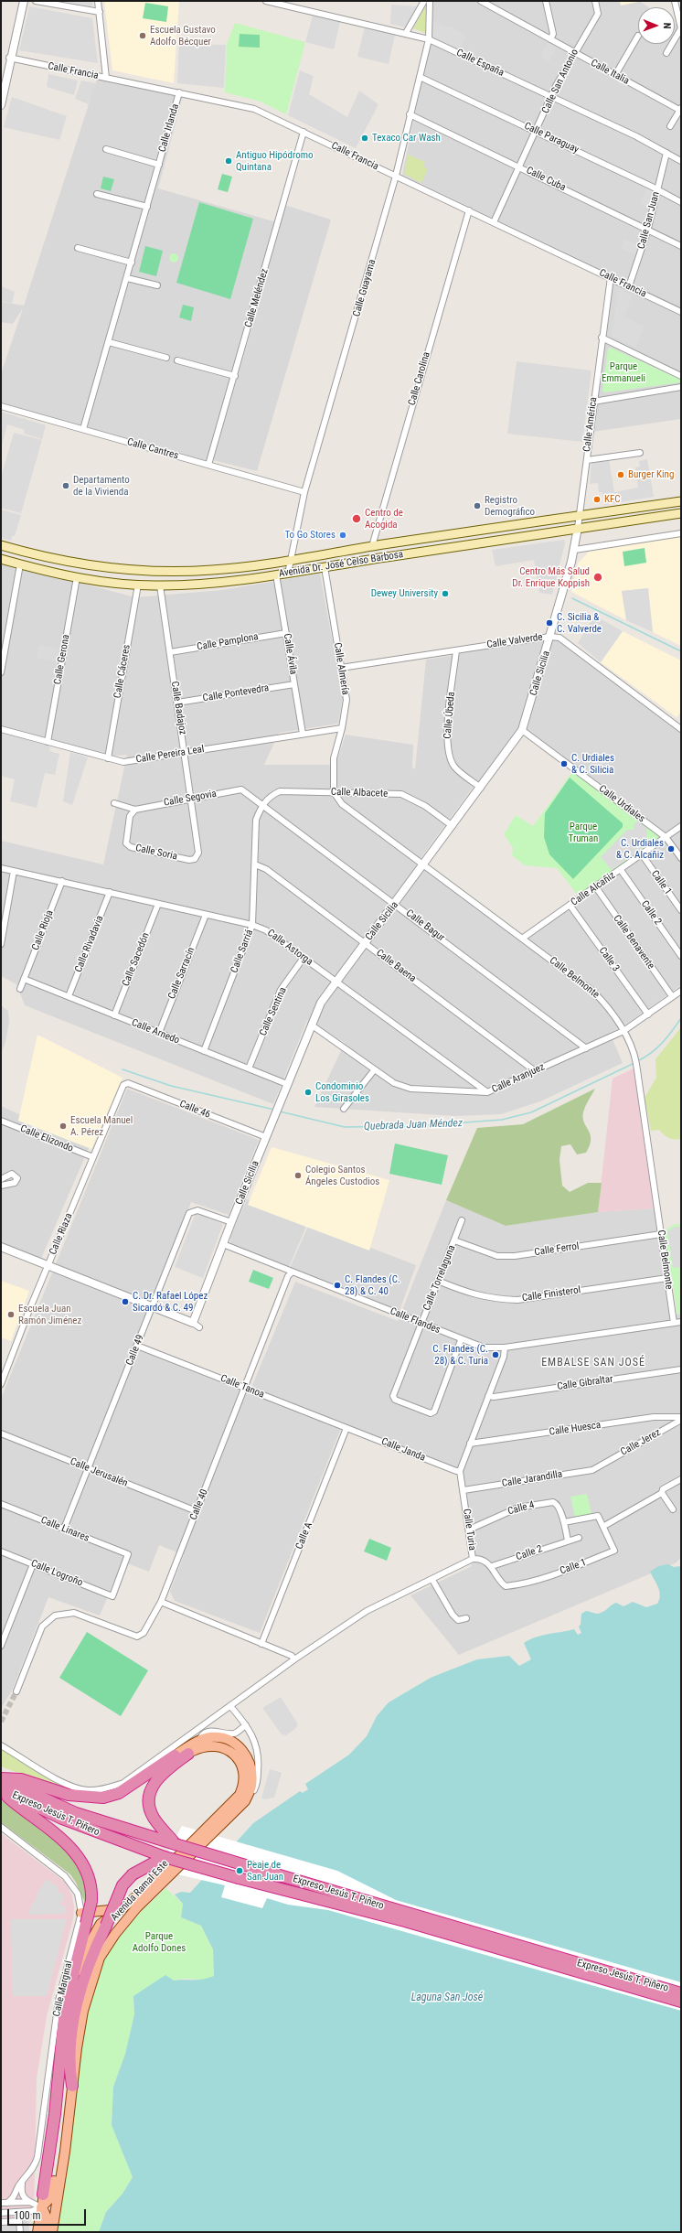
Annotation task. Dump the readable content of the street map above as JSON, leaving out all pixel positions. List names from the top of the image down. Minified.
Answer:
{"streets":{"highway":["Expreso Jesús T. Piñero"],"main road":["Avenida Dr. José Celso Barbosa","Avenida Ramal Este"],"street":["Calle España","Calle Francia","Calle Italia","Calle San Antonio","Calle Irlanda","Calle Paraguay","Calle Cuba","Calle San Juan","Calle Guayama","Calle Meléndez","Calle Carolina","Calle América","Calle Cantres","Calle Valverde","Calle Pamplona","Calle Ávila","Calle Gerona","Calle Almería","Calle Cáceres","Calle Sicilia","Calle Pontevedra","Calle Badajoz","Calle Úbeda","Calle Pereira Leal","Calle Albacete","Calle Segovia","Calle Urdiales","Calle Soria","Calle 1","Calle Alcañiz","Calle 2","Calle Bagur","Calle Rioja","Calle Benavente","Calle Rivadavia","Calle Astorga","Calle Sarriá","Calle Sacedón","Calle 3","Calle Baena","Calle Sarracín","Calle Belmonte","Calle Sentina","Calle Arnedo","Calle Aranjuez","Calle 46","Calle Elizondo","Calle Riaza","Calle Ferrol","Calle Torrelaguna","Calle Finisterol","Calle Flandes","Calle 49","Calle Gibraltar","Calle Tanoa","Calle Huesca","Calle Jerez","Calle Janda","Calle Jerusalén","Calle Jarandilla","Calle 40","Calle 4","Calle Linares","Calle Turia","Calle A","Calle Logroño","Calle Marginal"]},"crossings":[["Calle España","Calle San Antonio"],["Calle España","Calle San Juan"],["Calle España","Calle Guayama"],["Calle Francia","Calle San Antonio"],["Calle Francia","Calle Irlanda"],["Calle Francia","Calle San Juan"],["Calle Francia","Calle Guayama"],["Calle Francia","Calle Meléndez"],["Calle Francia","Calle Carolina"],["Calle Francia","Calle América"],["Calle Italia","Calle San Antonio"],["Calle San Antonio","Calle Paraguay"],["Calle San Antonio","Calle Cuba"],["Calle Irlanda","Calle Cantres"],["Calle Paraguay","Calle San Juan"],["Calle Paraguay","Calle Guayama"],["Calle Cuba","Calle San Juan"],["Calle Cuba","Calle Guayama"],["Calle Guayama","Calle Cantres"],["Calle Guayama","Avenida Dr. José Celso Barbosa"],["Calle Meléndez","Calle Cantres"],["Calle Carolina","Avenida Dr. José Celso Barbosa"],["Calle América","Avenida Dr. José Celso Barbosa"],["Calle América","Calle Sicilia"],["Avenida Dr. José Celso Barbosa","Calle Ávila"],["Avenida Dr. José Celso Barbosa","Calle Gerona"],["Avenida Dr. José Celso Barbosa","Calle Almería"],["Avenida Dr. José Celso Barbosa","Calle Cáceres"],["Avenida Dr. José Celso Barbosa","Calle Sicilia"],["Avenida Dr. José Celso Barbosa","Calle Badajoz"],["Calle Valverde","Calle Almería"],["Calle Valverde","Calle Sicilia"],["Calle Valverde","Calle Úbeda"],["Calle Pamplona","Calle Ávila"],["Calle Pamplona","Calle Badajoz"],["Calle Ávila","Calle Pontevedra"],["Calle Ávila","Calle Pereira Leal"],["Calle Gerona","Calle Pereira Leal"],["Calle Almería","Calle Pereira Leal"],["Calle Almería","Calle Albacete"],["Calle Almería","Calle Belmonte"],["Calle Cáceres","Calle Pereira Leal"],["Calle Sicilia","Calle Úbeda"],["Calle Sicilia","Calle Albacete"],["Calle Sicilia","Calle Urdiales"],["Calle Sicilia","Calle Bagur"],["Calle Sicilia","Calle Astorga"],["Calle Sicilia","Calle Baena"],["Calle Sicilia","Calle Belmonte"],["Calle Sicilia","Calle Arnedo"],["Calle Sicilia","Calle Aranjuez"],["Calle Sicilia","Calle 46"],["Calle Sicilia","Calle Flandes"],["Calle Sicilia","Calle 49"],["Calle Pontevedra","Calle Badajoz"],["Calle Badajoz","Calle Pereira Leal"],["Calle Badajoz","Calle Segovia"],["Calle Badajoz","Calle Soria"],["Calle Albacete","Calle Segovia"],["Calle Albacete","Calle Bagur"],["Calle Albacete","Calle Sarriá"],["Calle Albacete","Calle Belmonte"],["Calle Segovia","Calle Soria"],["Calle Segovia","Calle Bagur"],["Calle Segovia","Calle Sarriá"],["Calle Urdiales","Calle Alcañiz"],["Calle 1","Calle Alcañiz"],["Calle 1","Calle 2"],["Calle Alcañiz","Calle 2"],["Calle Alcañiz","Calle Benavente"],["Calle Alcañiz","Calle 3"],["Calle Alcañiz","Calle Belmonte"],["Calle Bagur","Calle Sarriá"],["Calle Bagur","Calle Aranjuez"],["Calle Rioja","Calle Astorga"],["Calle Rioja","Calle Arnedo"],["Calle Benavente","Calle Aranjuez"],["Calle Rivadavia","Calle Astorga"],["Calle Rivadavia","Calle Arnedo"],["Calle Astorga","Calle Sarriá"],["Calle Astorga","Calle Sacedón"],["Calle Astorga","Calle Sarracín"],["Calle Astorga","Calle Sentina"],["Calle Astorga","Calle Aranjuez"],["Calle Sarriá","Calle Baena"],["Calle Sarriá","Calle Arnedo"],["Calle Sacedón","Calle Arnedo"],["Calle 3","Calle Aranjuez"],["Calle Baena","Calle Aranjuez"],["Calle Sarracín","Calle Arnedo"],["Calle Belmonte","Calle Aranjuez"],["Calle Belmonte","Calle Ferrol"],["Calle Belmonte","Calle Finisterol"],["Calle Belmonte","Calle Flandes"],["Calle Sentina","Calle Arnedo"],["Calle 46","Calle Riaza"],["Calle Elizondo","Calle Riaza"],["Calle Ferrol","Calle Torrelaguna"],["Calle Torrelaguna","Calle Finisterol"],["Calle Torrelaguna","Calle Flandes"],["Calle Flandes","Calle 40"],["Calle 49","Calle Tanoa"],["Calle 49","Calle Jerusalén"],["Calle 49","Calle Linares"],["Calle Tanoa","Calle Janda"],["Calle Tanoa","Calle 40"],["Calle Tanoa","Calle A"],["Calle Huesca","Calle Jerez"],["Calle Jerez","Calle Jarandilla"],["Calle Janda","Calle Turia"],["Calle Janda","Calle A"],["Calle Jerusalén","Calle 40"],["Calle Jarandilla","Calle Turia"],["Calle 4","Calle Turia"],["Calle Linares","Calle Logroño"]],"districts":["EMBALSE SAN JOSÉ"],"water":["Quebrada Juan Méndez","Laguna San José"],"parks":["Parque Emmanueli","Parque Truman","Parque Adolfo Dones"],"places":["Escuela Gustavo Adolfo Bécquer","Texaco Car Wash","Antiguo Hipódromo Quintana","Burger King","Departamento de la Vivienda","KFC","Registro Demográfico","Centro de Acogida","To Go Stores","Centro Más Salud Dr. Enrique Koppish","Dewey University","C. Sicilia & C. Valverde","C. Urdiales & C. Silicia","C. Urdiales & C. Alcañiz","Condominio Los Girasoles","Escuela Manuel A. Pérez","Colegio Santos Ángeles Custodios","C. Flandes (C. 28) & C. 40","C. Dr. Rafael López Sicardó & C. 49","Escuela Juan Ramón Jiménez","C. Flandes (C. 28) & C. Turia","Peaje de San Juan"],"scale_bar":"100 m","north":"right"}
